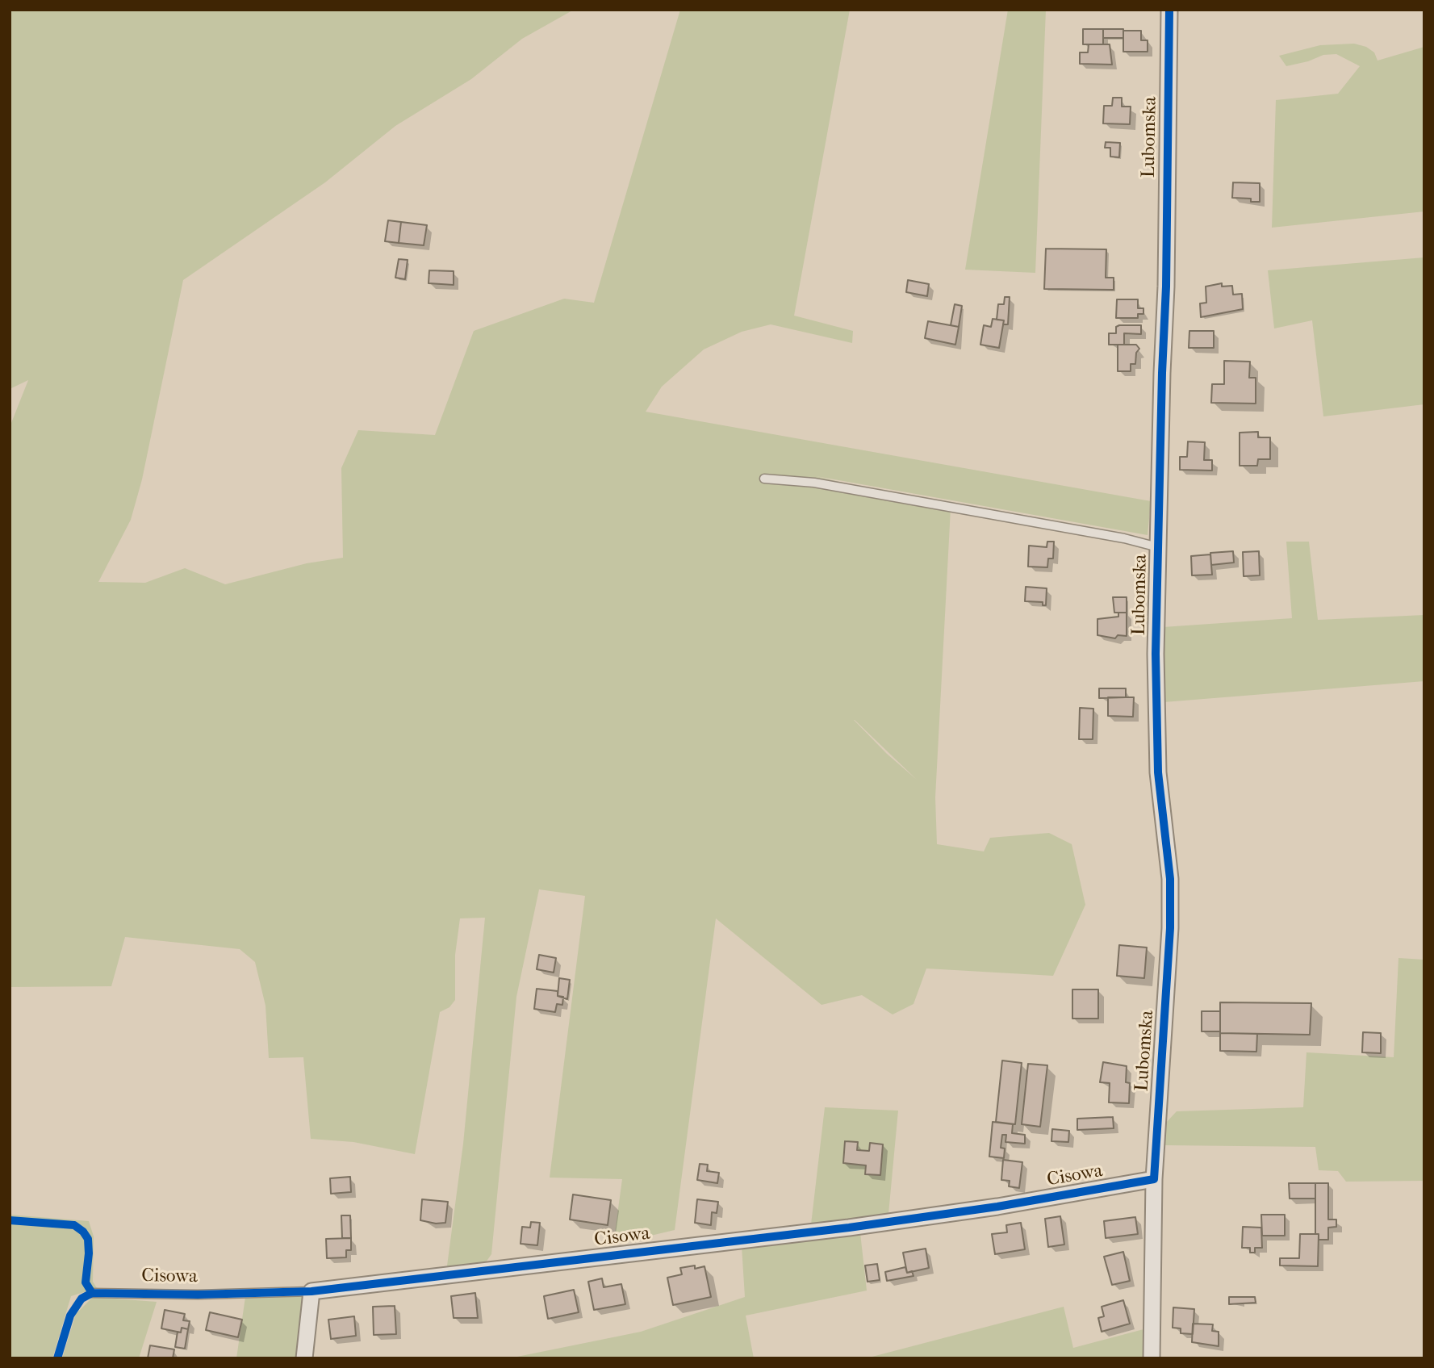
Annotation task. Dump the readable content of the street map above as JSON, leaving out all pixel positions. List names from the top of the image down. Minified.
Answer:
{"streets":{"street":["Lubomska","Cisowa"]},"crossings":[["Lubomska","Cisowa"]]}
